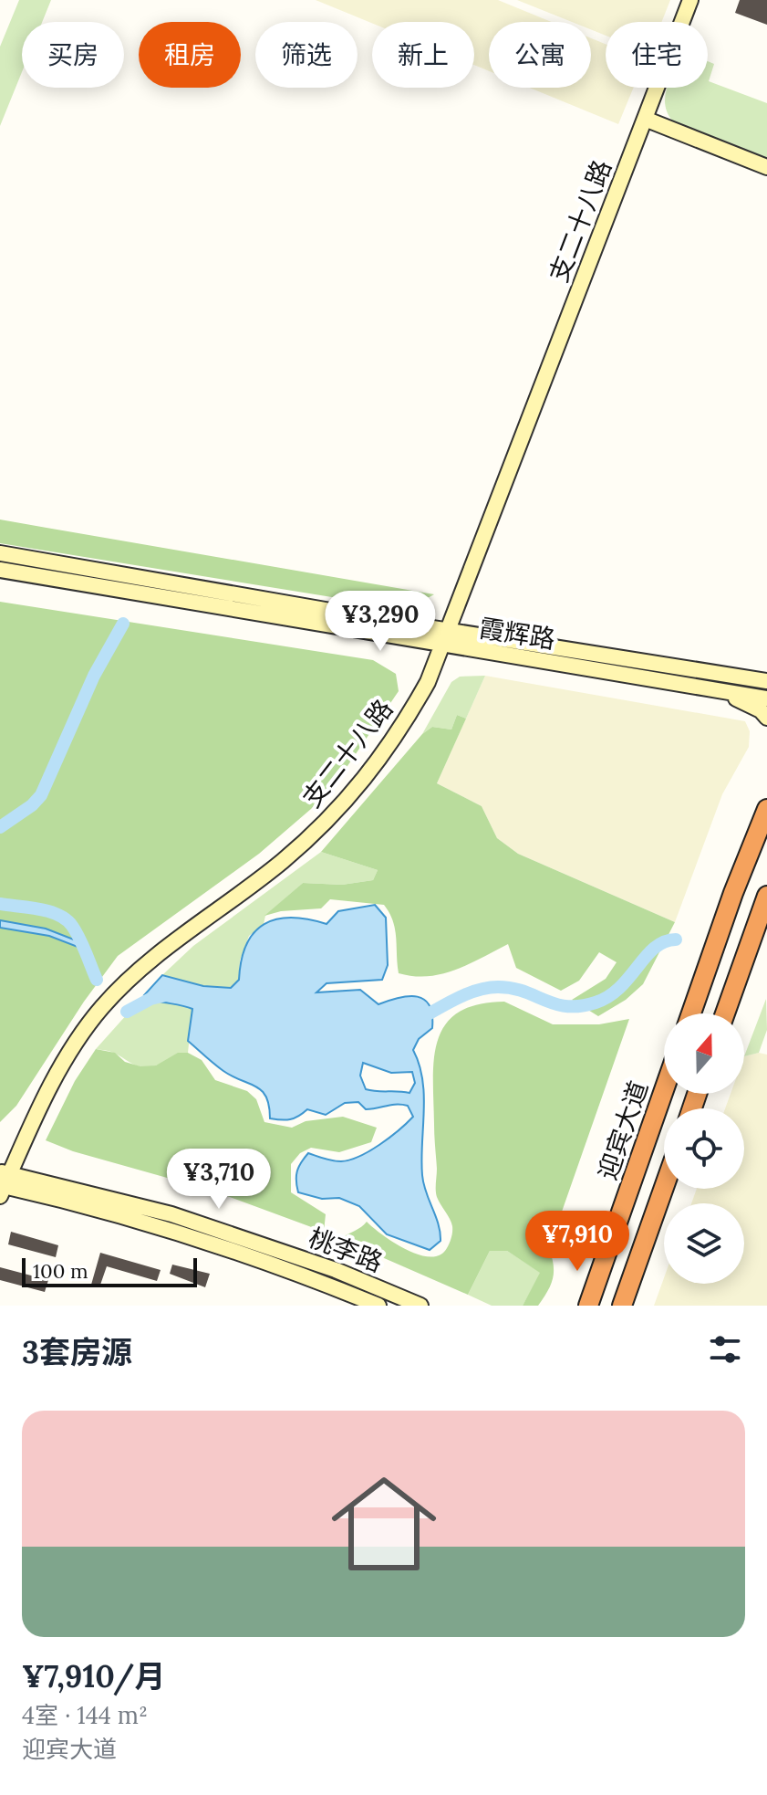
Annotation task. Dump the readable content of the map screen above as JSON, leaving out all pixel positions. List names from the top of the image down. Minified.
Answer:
{"streets":{"highway":["迎宾大道"],"street":["支二十八路","霞辉路","桃李路"]},"crossings":[["支二十八路","霞辉路"],["支二十八路","桃李路"]],"scale_bar":"100 m","north":"top","page":{"chip":["买房","租房","筛选","新上","公寓","住宅"],"price":["¥3,290","¥3,710","¥7,910"],"scale":"100 m","heading":"3套房源","list":[{"name":"¥7,910/月","note":"4室 · 144 m² · 迎宾大道"}]}}
